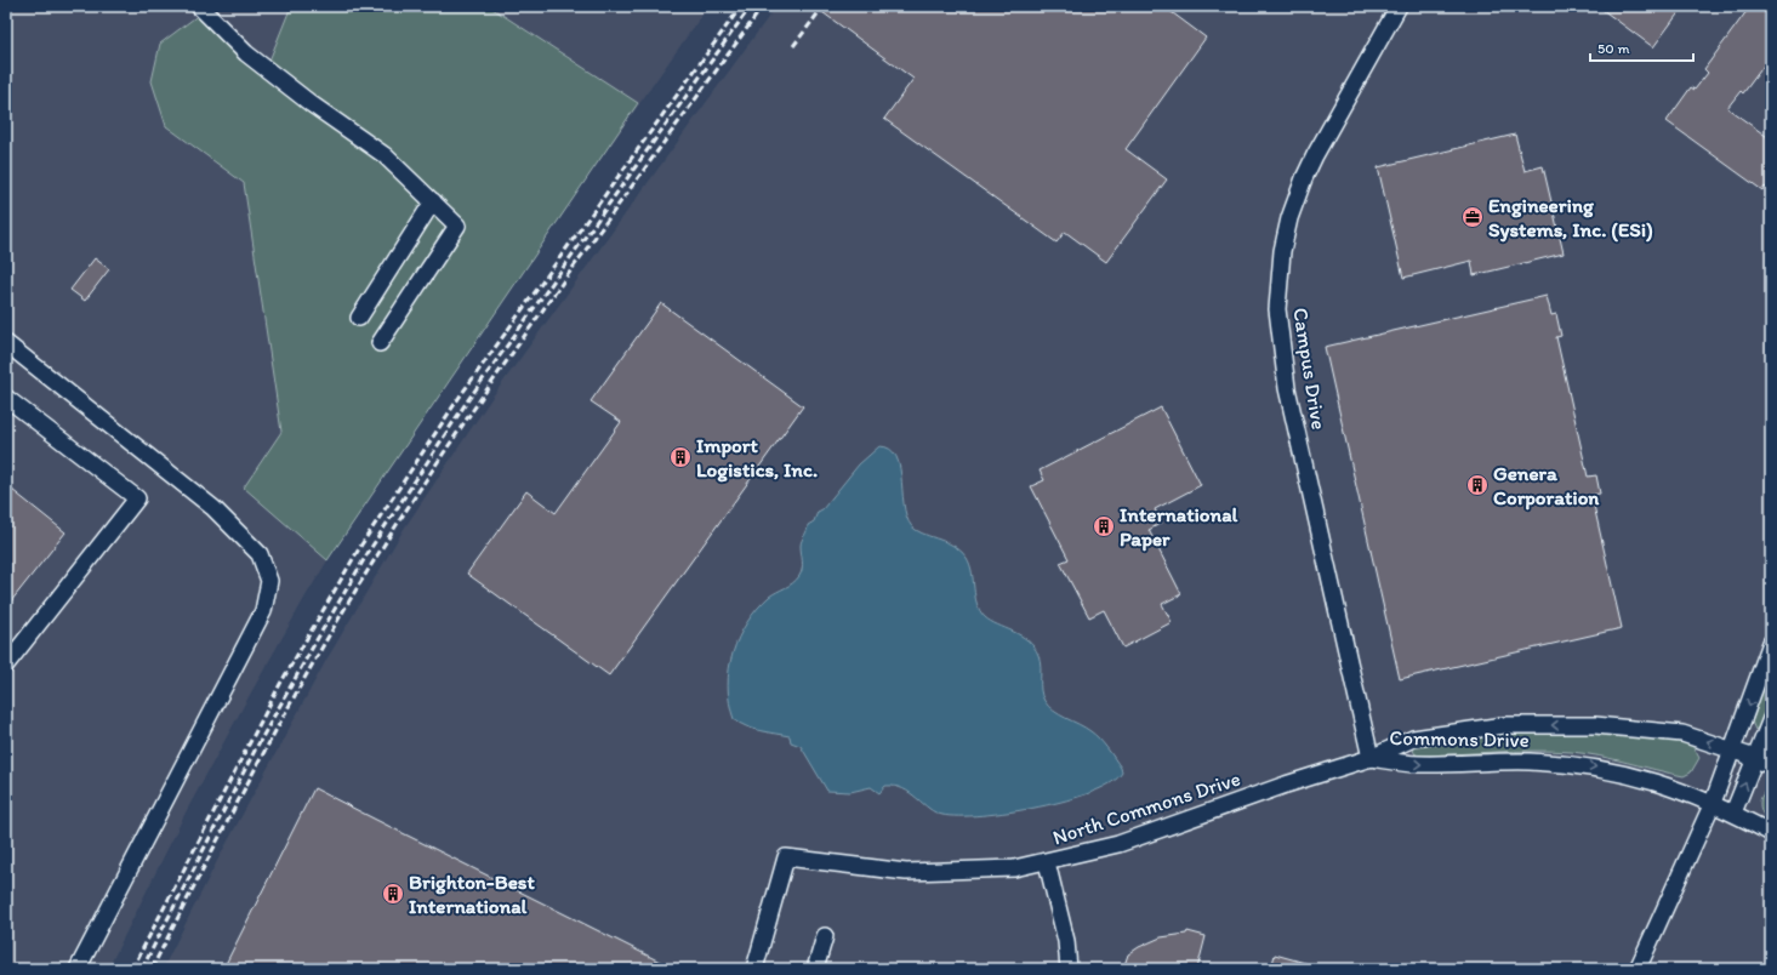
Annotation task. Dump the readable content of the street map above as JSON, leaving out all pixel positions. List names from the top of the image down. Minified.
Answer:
{"streets":{"street":["Campus Drive","Commons Drive","North Commons Drive"]},"crossings":[["Campus Drive","Commons Drive"],["Campus Drive","North Commons Drive"],["Commons Drive","North Commons Drive"]],"places":{"office":["Engineering Systems, Inc. (ESi)"],"building":["Import Logistics, Inc.","Genera Corporation","International Paper","Brighton-Best International"]},"scale_bar":"50 m"}
